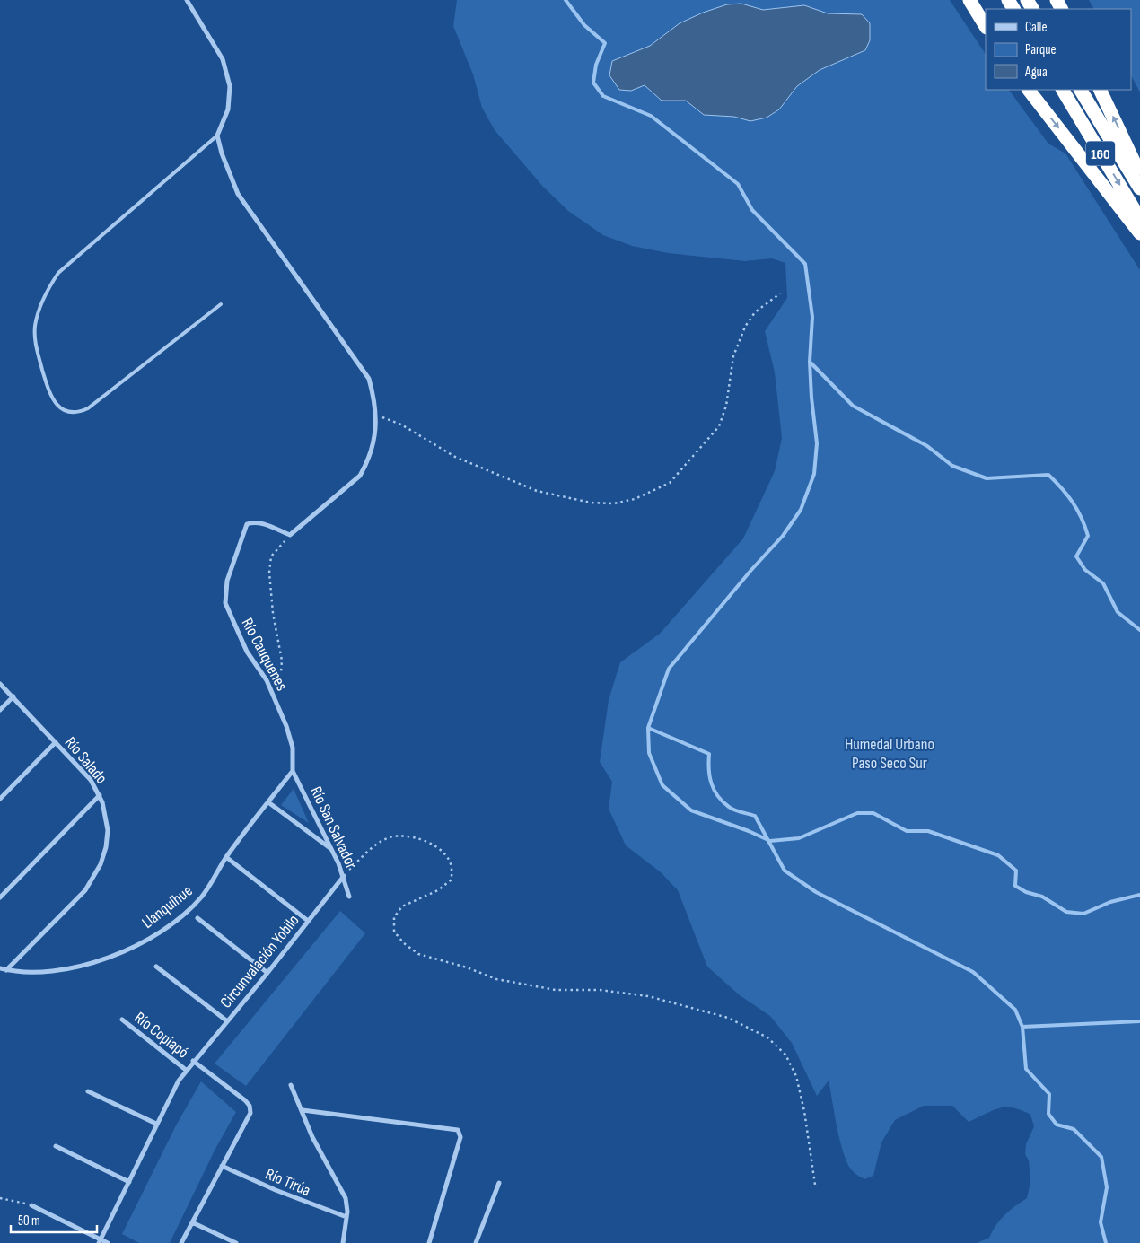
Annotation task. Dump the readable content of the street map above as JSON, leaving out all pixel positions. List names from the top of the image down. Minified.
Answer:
{"streets":{"highway":["160"],"street":["Río Cauquenes","Río Salado","Río San Salvador","Llanquihue","Circunvalación Yobilo","Río Copiapó","Río Tirúa"]},"crossings":[["Río Cauquenes","Río San Salvador"],["Río Cauquenes","Llanquihue"],["Río Salado","Llanquihue"],["Río San Salvador","Llanquihue"],["Río San Salvador","Circunvalación Yobilo"],["Circunvalación Yobilo","Río Copiapó"]],"parks":["Humedal Urbano Paso Seco Sur"],"legend":["Calle","Parque","Agua"],"scale_bar":"50 m"}
